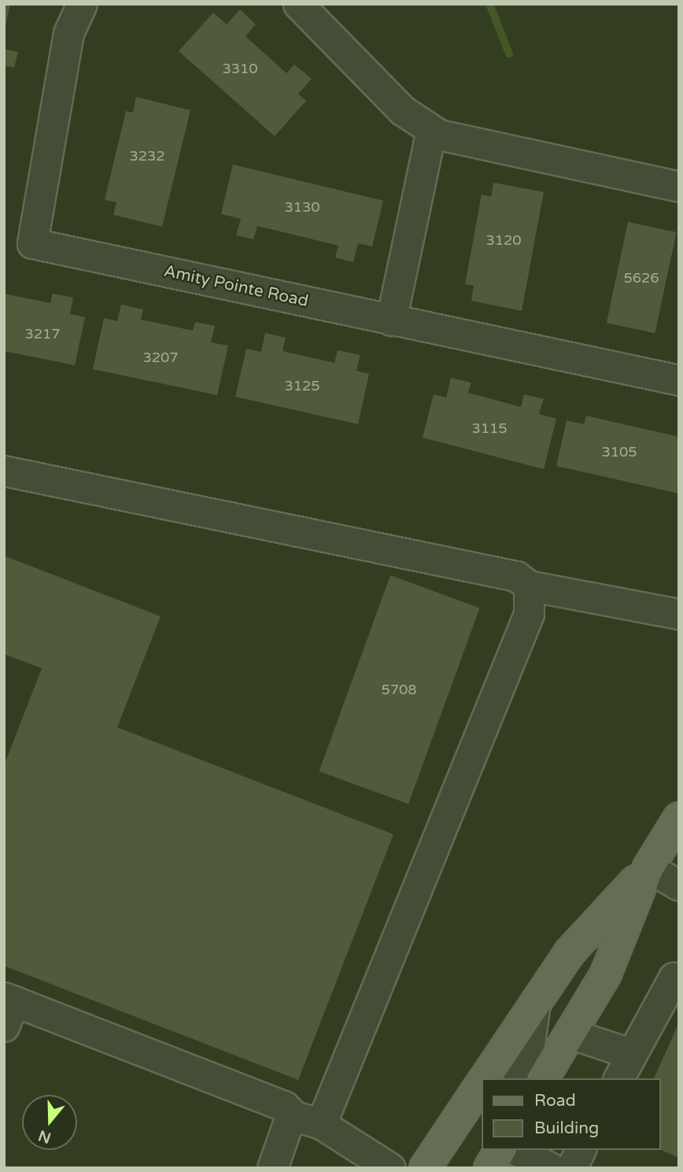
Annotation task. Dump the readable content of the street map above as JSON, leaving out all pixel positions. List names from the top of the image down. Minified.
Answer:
{"streets":{"street":["Amity Pointe Road"]},"house_numbers":["3310","3232","3130","3120","5626","3217","3207","3125","3115","3105","5708"],"legend":["Road","Building"],"north":"bottom"}
